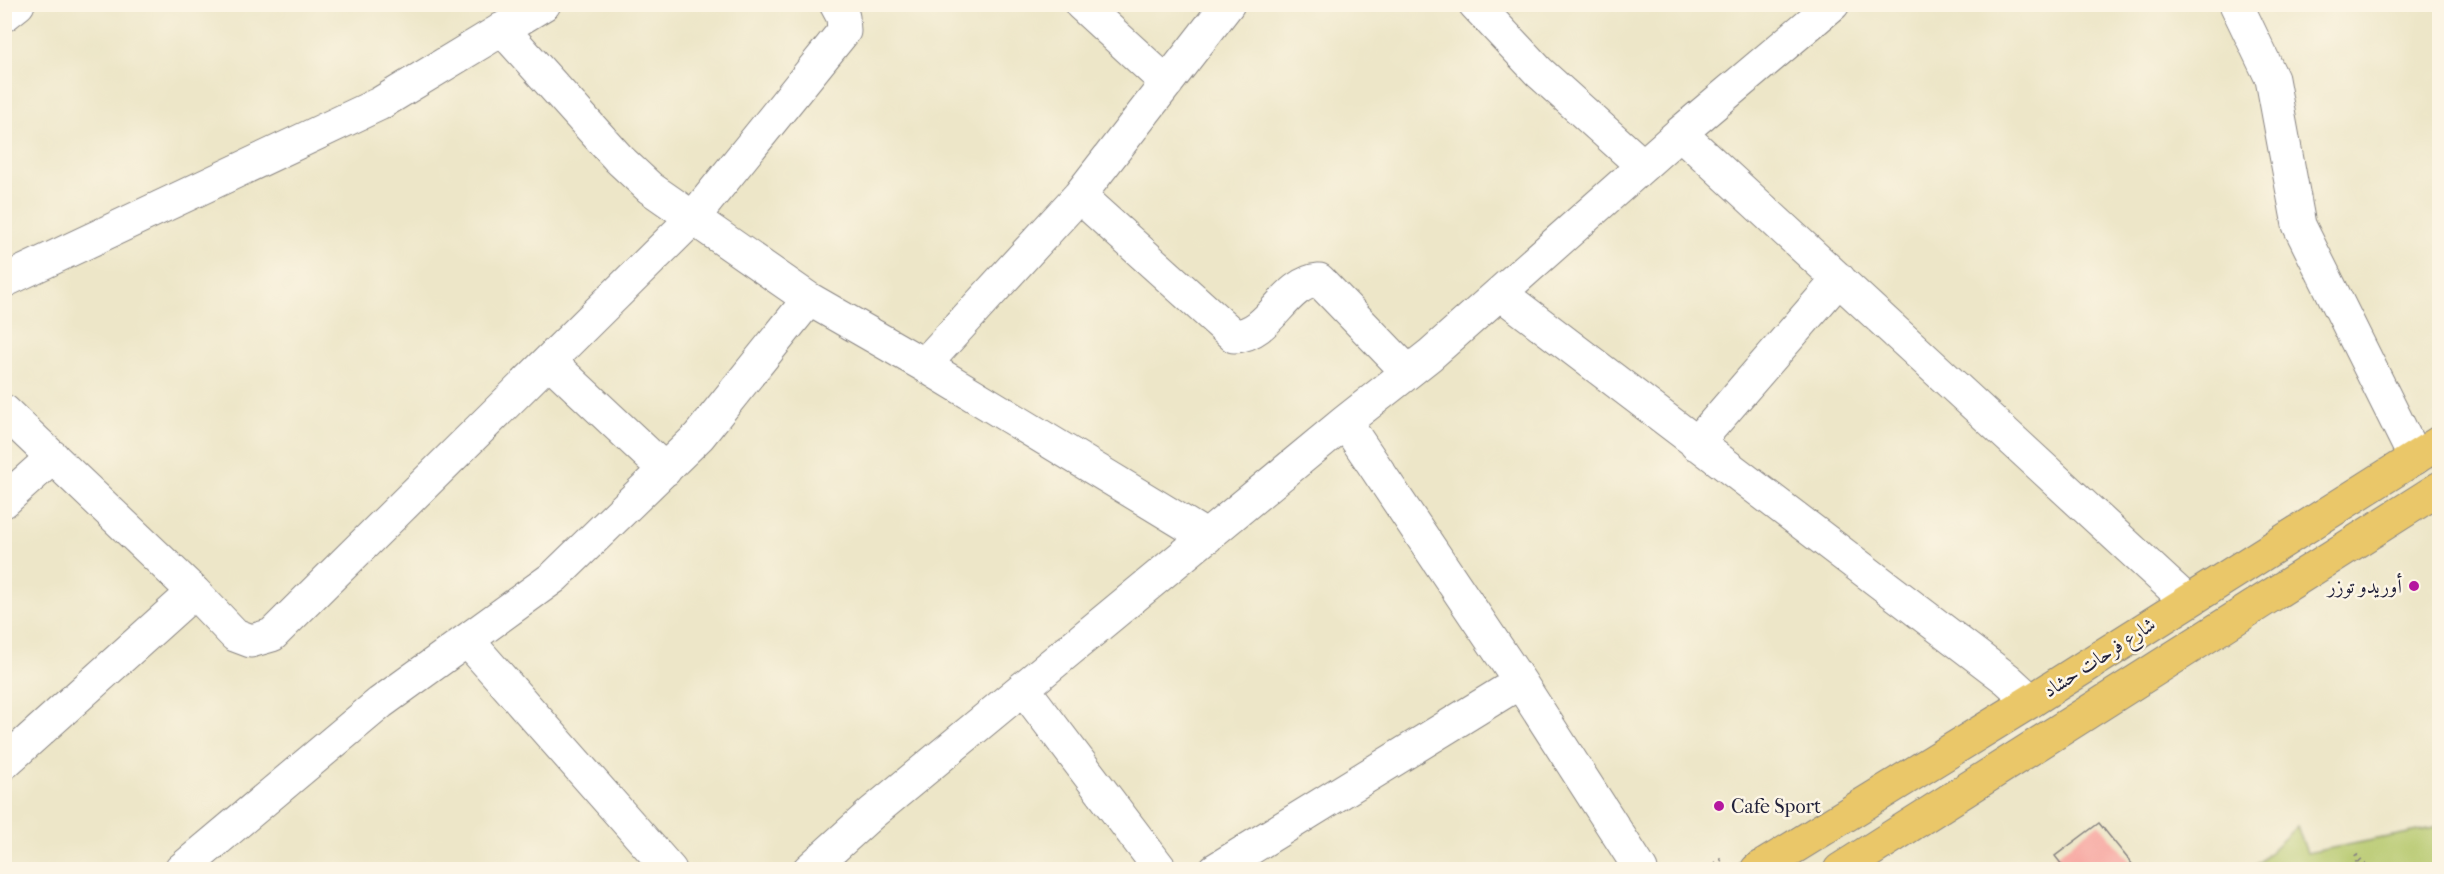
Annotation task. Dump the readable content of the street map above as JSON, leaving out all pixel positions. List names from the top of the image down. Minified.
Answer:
{"streets":{"main road":["شارع فرحات حشاد"]},"places":["أوريدو توزر","Cafe Sport"]}
